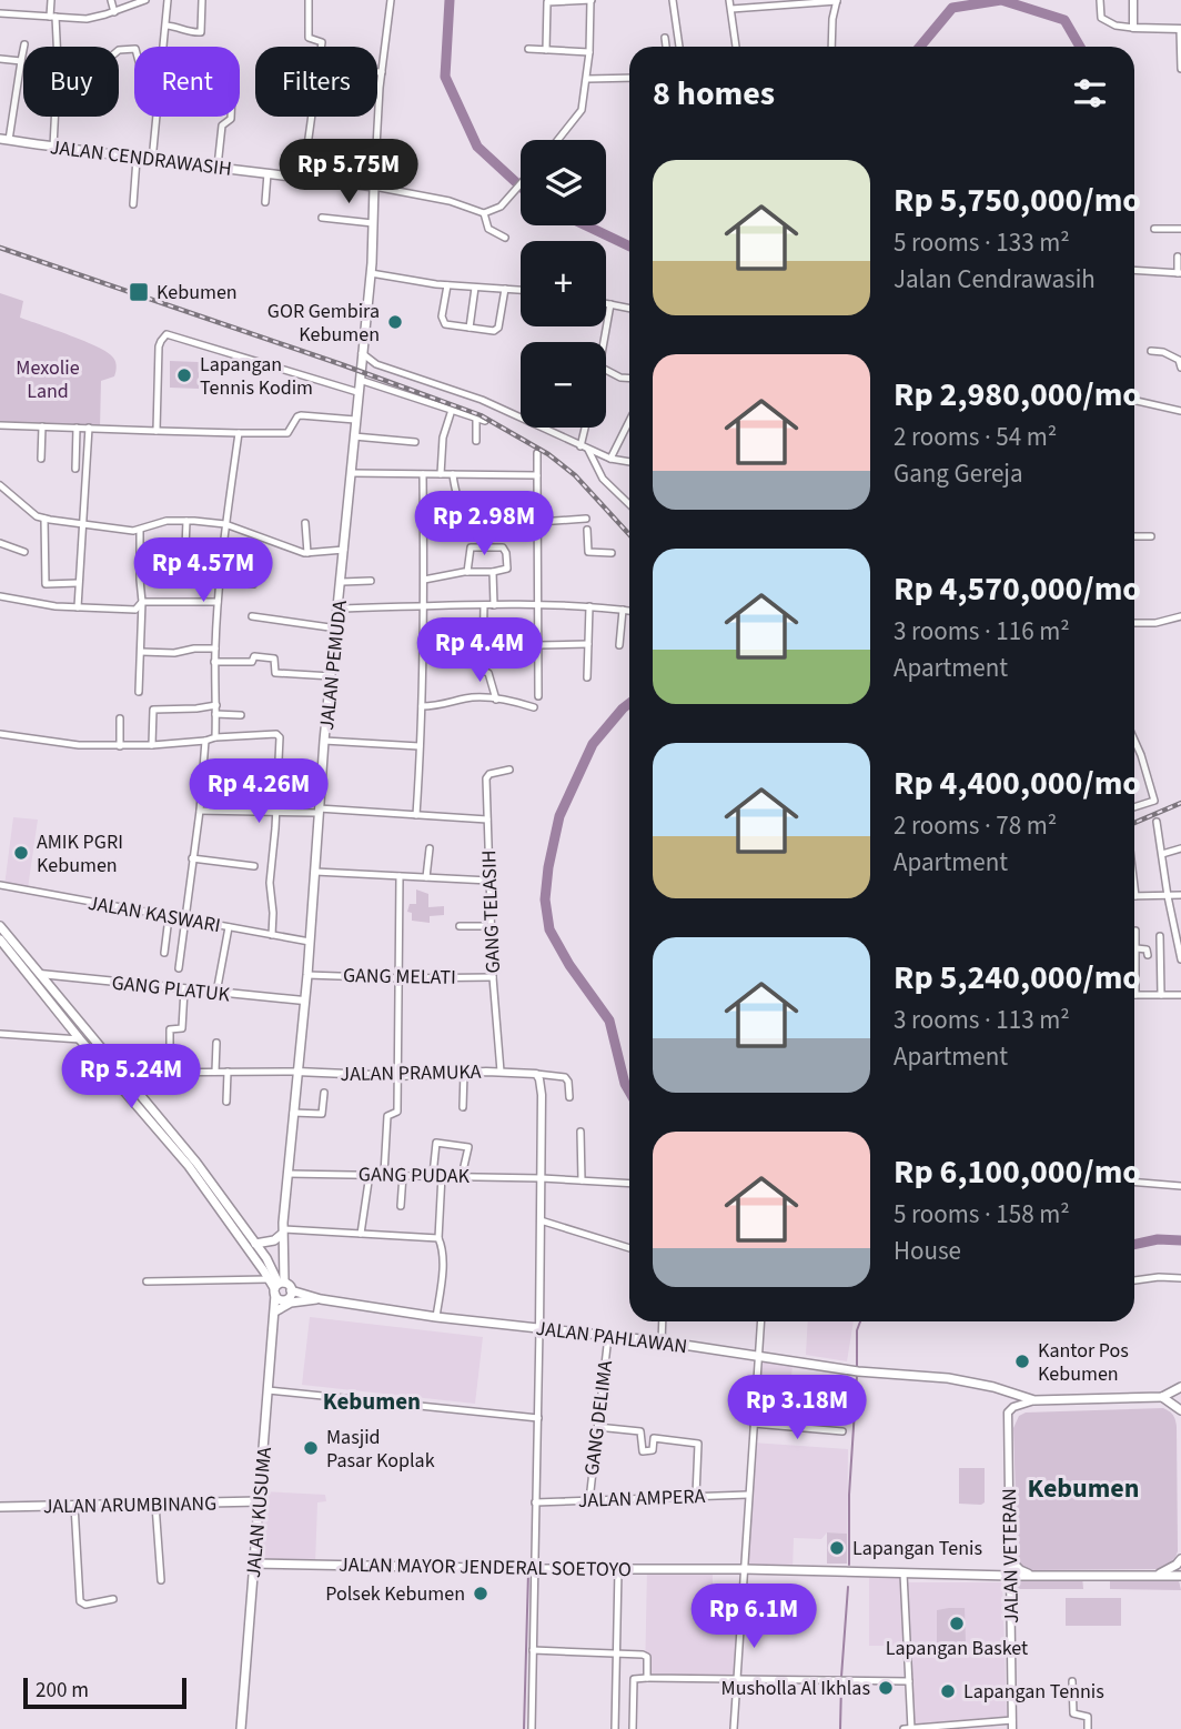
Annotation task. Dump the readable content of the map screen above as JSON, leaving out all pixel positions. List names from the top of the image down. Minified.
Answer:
{"streets":{"main road":["JALAN CENDRAWASIH","JALAN PEMUDA","JALAN PAHLAWAN","JALAN ARUMBINANG","JALAN KUSUMA","JALAN MAYOR JENDERAL SOETOYO"],"street":["GANG TELASIH","JALAN KASWARI","GANG MELATI","GANG PLATUK","JALAN PRAMUKA","GANG PUDAK","GANG DELIMA","JALAN AMPERA","JALAN VETERAN"]},"crossings":[["JALAN CENDRAWASIH","JALAN PEMUDA"],["JALAN PEMUDA","JALAN KASWARI"],["JALAN PEMUDA","GANG MELATI"],["JALAN PEMUDA","GANG PLATUK"],["JALAN PEMUDA","JALAN PRAMUKA"],["JALAN PEMUDA","GANG PUDAK"],["JALAN PEMUDA","JALAN KUSUMA"],["GANG TELASIH","GANG MELATI"],["GANG TELASIH","JALAN PRAMUKA"],["JALAN PAHLAWAN","GANG DELIMA"],["JALAN PAHLAWAN","JALAN VETERAN"],["GANG DELIMA","JALAN AMPERA"],["JALAN ARUMBINANG","JALAN KUSUMA"],["JALAN KUSUMA","JALAN MAYOR JENDERAL SOETOYO"],["JALAN VETERAN","JALAN MAYOR JENDERAL SOETOYO"]],"districts":["Kebumen","Kebumen"],"parks":["Mexolie Land"],"places":{"transit":["Kebumen"],"other":["GOR Gembira Kebumen","Lapangan Tennis Kodim","AMIK PGRI Kebumen","Kantor Pos Kebumen","Masjid Pasar Koplak","Lapangan Tenis","Polsek Kebumen","Lapangan Basket","Musholla Al Ikhlas","Lapangan Tennis"]},"scale_bar":"200 m","page":{"chip":["Buy","Rent","Filters"],"heading":"8 homes","price":["Rp 5.75M","Rp 2.98M","Rp 4.57M","Rp 4.4M","Rp 4.26M","Rp 5.24M","Rp 3.18M","Rp 6.1M"],"map_buttons":["+","−"],"list":[{"name":"Rp 5,750,000/mo","note":"5 rooms · 133 m² · Jalan Cendrawasih"},{"name":"Rp 2,980,000/mo","note":"2 rooms · 54 m² · Gang Gereja"},{"name":"Rp 4,570,000/mo","note":"3 rooms · 116 m² · Apartment"},{"name":"Rp 4,400,000/mo","note":"2 rooms · 78 m² · Apartment"},{"name":"Rp 5,240,000/mo","note":"3 rooms · 113 m² · Apartment"},{"name":"Rp 6,100,000/mo","note":"5 rooms · 158 m² · House"}],"scale":"200 m"}}
